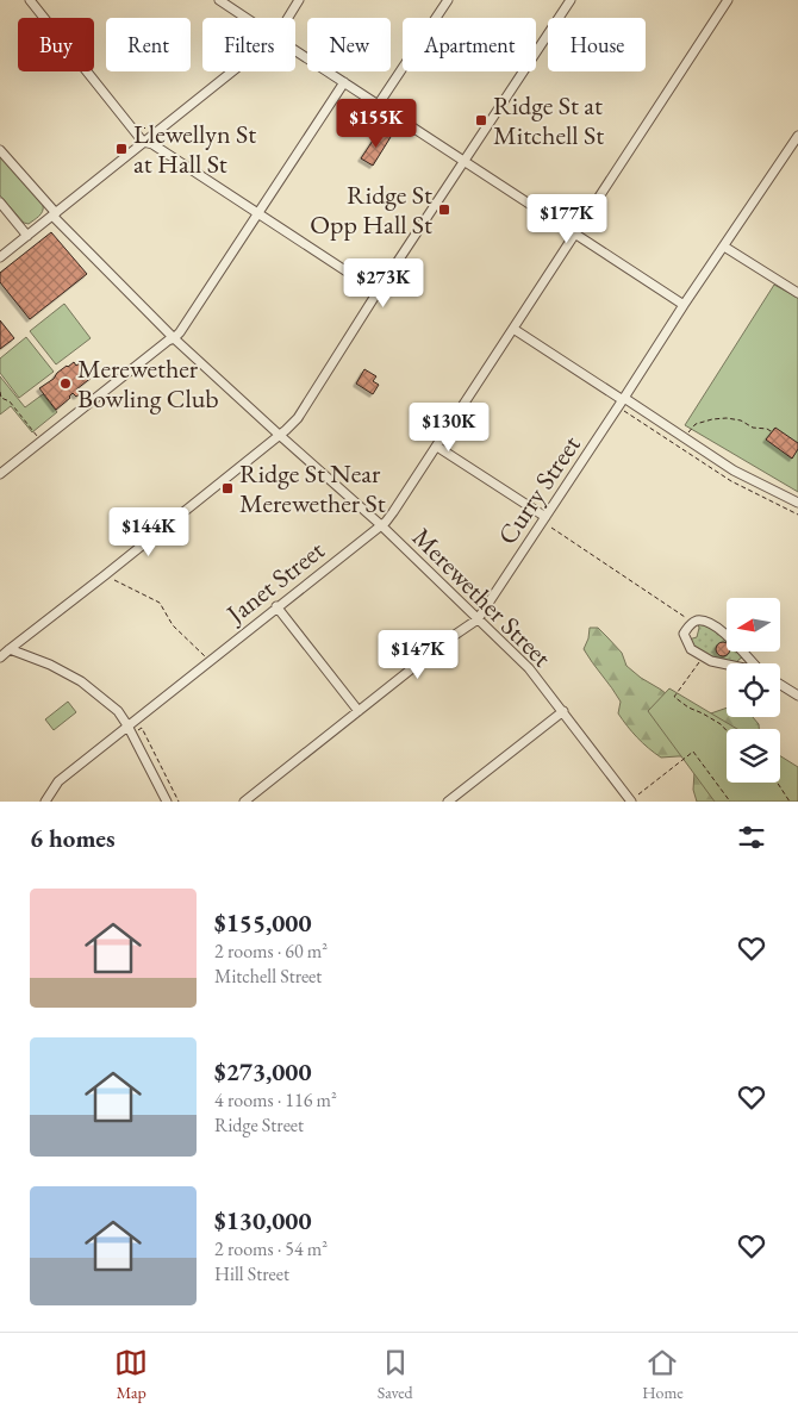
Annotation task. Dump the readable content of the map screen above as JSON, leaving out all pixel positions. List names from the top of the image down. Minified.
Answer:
{"streets":{"street":["Curry Street","Janet Street","Merewether Street"]},"crossings":[["Curry Street","Merewether Street"],["Janet Street","Merewether Street"]],"places":{"transit":["Ridge St at Mitchell St","Llewellyn St at Hall St","Ridge St Opp Hall St","Ridge St Near Merewether St"],"other":["Merewether Bowling Club"]},"north":"left","page":{"chip":["Buy","Rent","Filters","New","Apartment","House"],"price":["$155K","$177K","$273K","$130K","$144K","$147K"],"heading":"6 homes","list":[{"name":"$155,000","note":"2 rooms · 60 m² · Mitchell Street"},{"name":"$273,000","note":"4 rooms · 116 m² · Ridge Street"},{"name":"$130,000","note":"2 rooms · 54 m² · Hill Street"}],"tabs":["Map","Saved","Home"]}}
